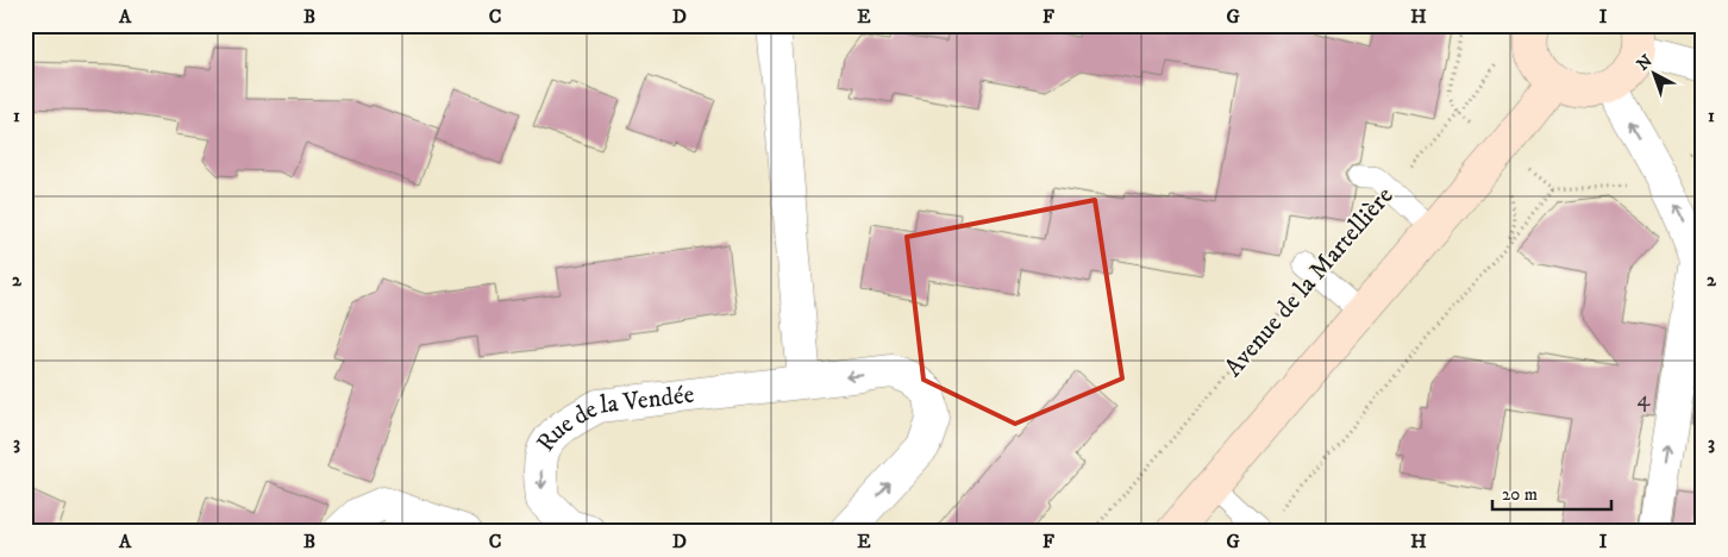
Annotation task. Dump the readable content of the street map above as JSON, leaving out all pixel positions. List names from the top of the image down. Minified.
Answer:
{"streets":{"street":["Rue de la Vendée"],"path":["Avenue de la Martellière"]},"house_numbers":["4"],"scale_bar":"20 m","north":"top left","grid":{"columns":["A","B","C","D","E","F","G","H","I"],"rows":["1","2","3"]}}
